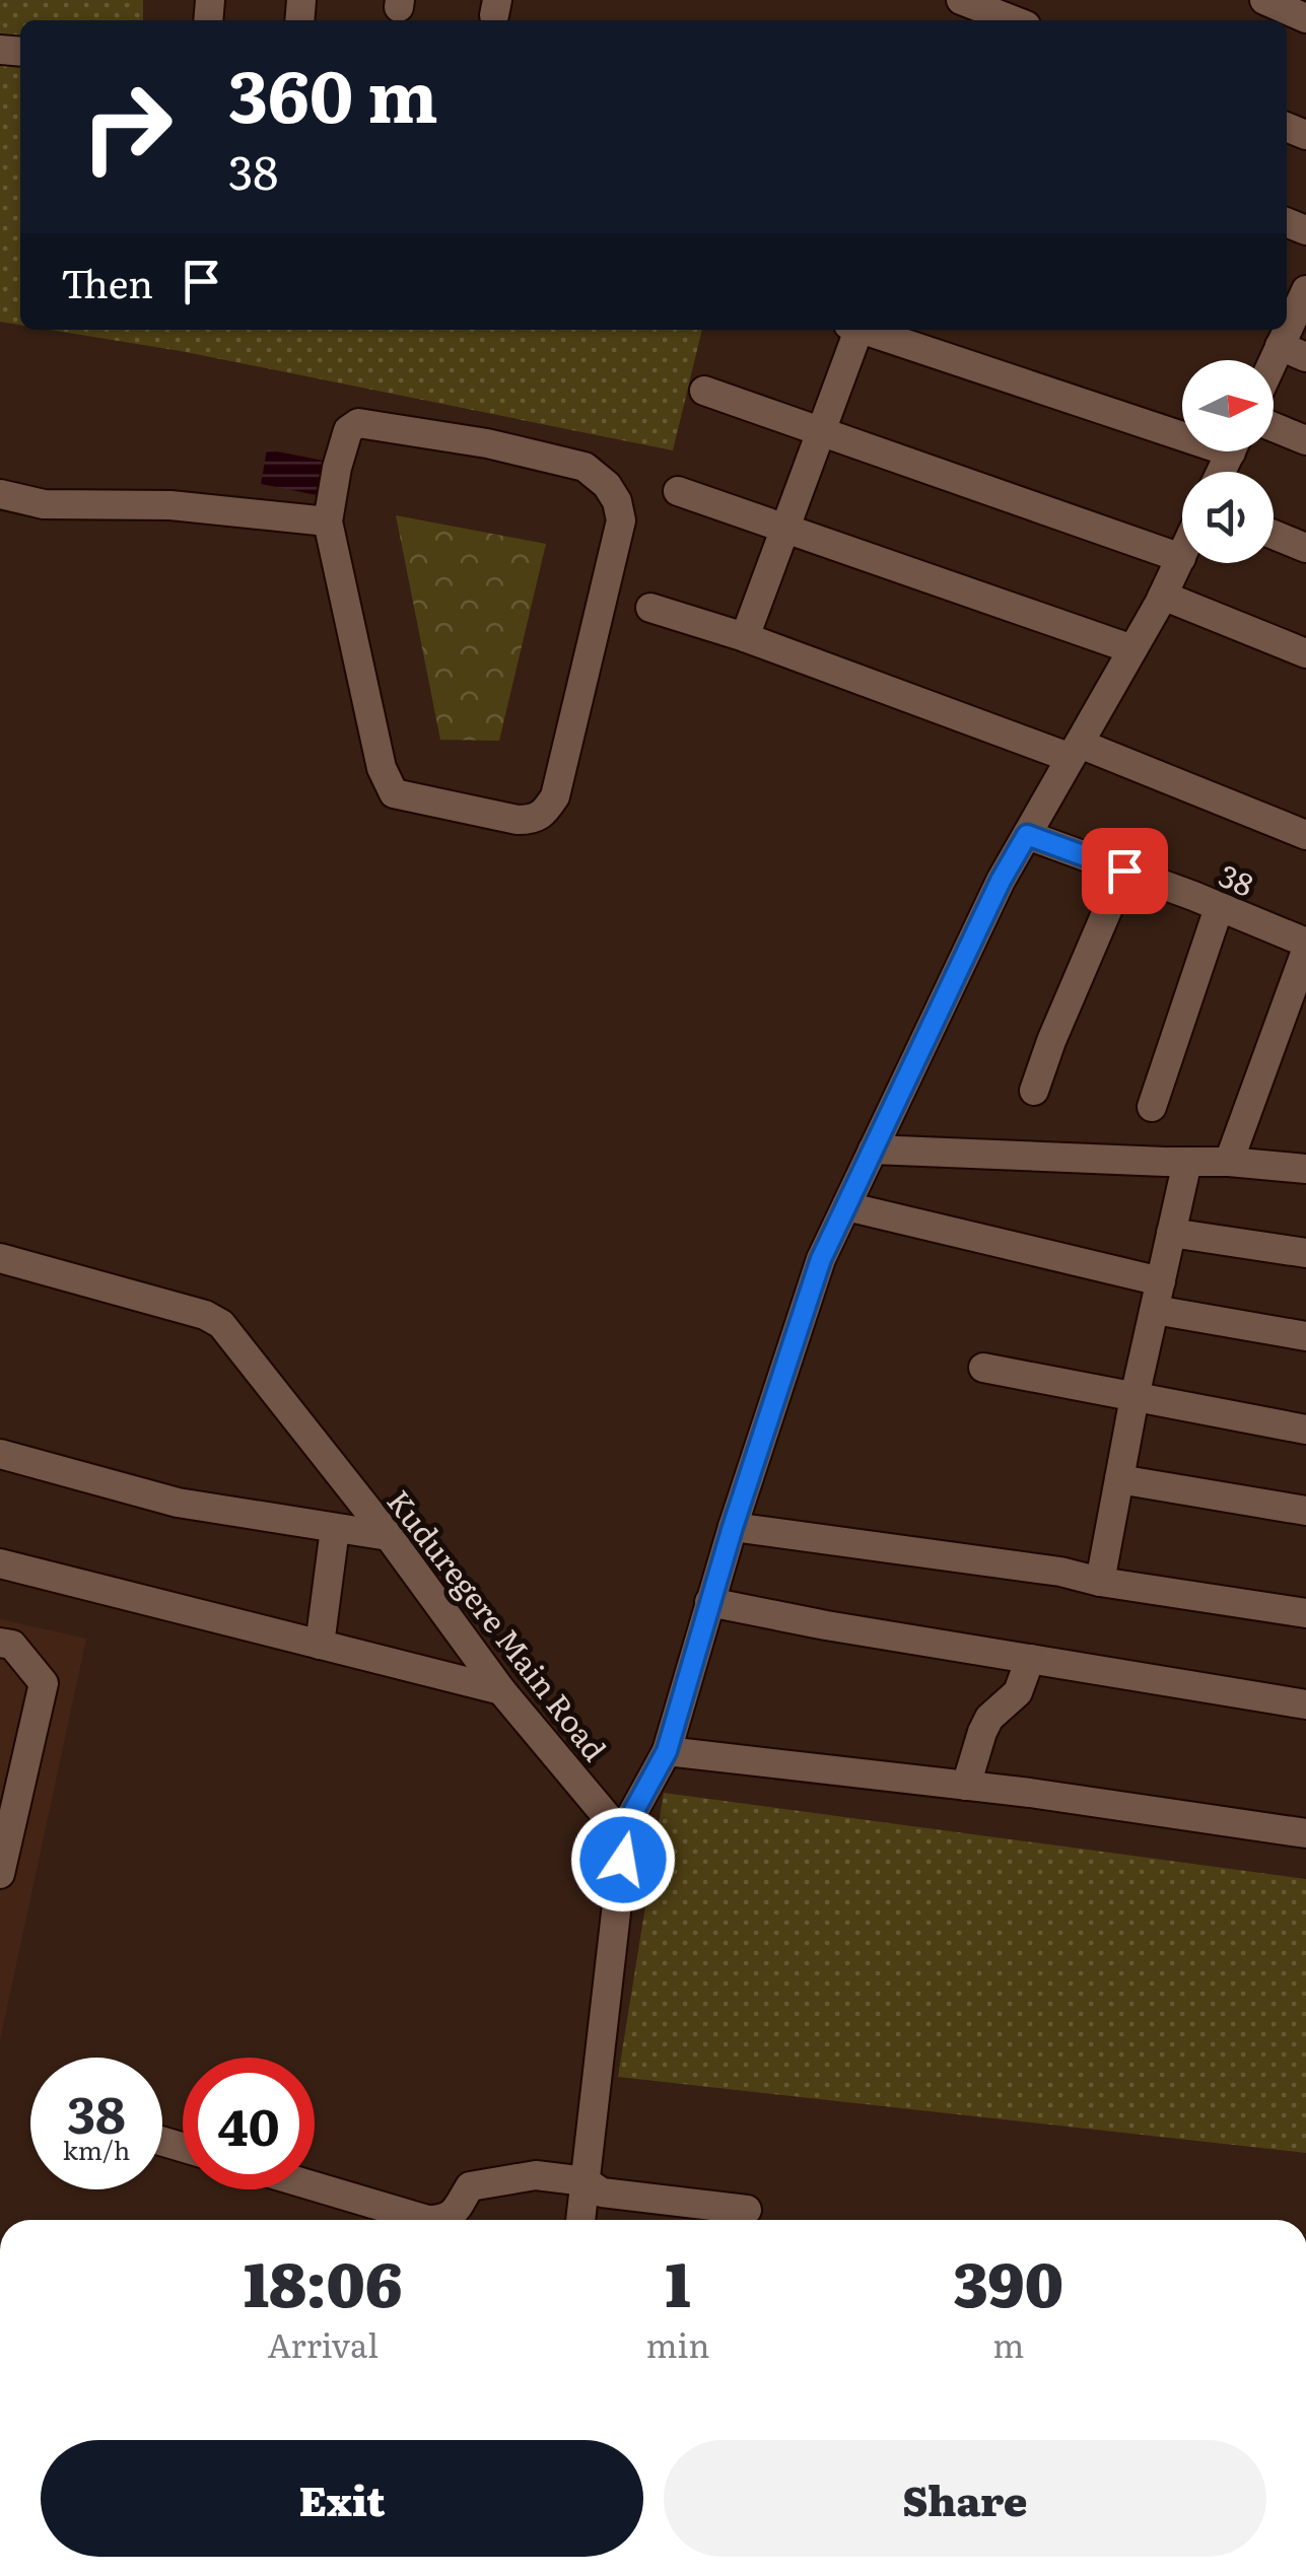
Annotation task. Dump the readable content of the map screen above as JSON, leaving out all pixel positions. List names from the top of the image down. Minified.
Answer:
{"streets":{"street":["38","Kuduregere Main Road"]},"north":"right","page":{"turn":["360 m","38"],"then":"Then","speed":"38 km/h","limit":"40","eta":["18:06","Arrival","1","min","390","m"],"buttons":["Exit","Share"]}}
